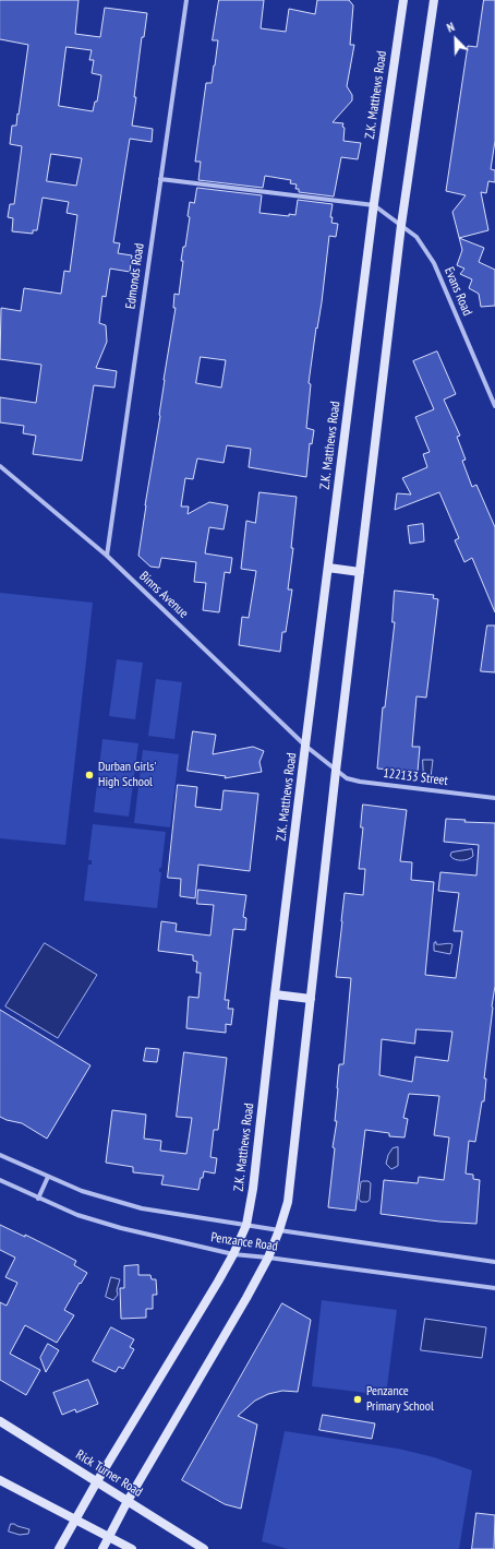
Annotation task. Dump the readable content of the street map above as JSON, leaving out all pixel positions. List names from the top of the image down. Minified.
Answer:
{"streets":{"street":["Z.K. Matthews Road","Edmonds Road","Evans Road","Binns Avenue","122133 Street","Penzance Road","Rick Turner Road"]},"crossings":[["Z.K. Matthews Road","Evans Road"],["Z.K. Matthews Road","Binns Avenue"],["Z.K. Matthews Road","Penzance Road"],["Z.K. Matthews Road","Rick Turner Road"],["Edmonds Road","Binns Avenue"],["Binns Avenue","122133 Street"]],"places":["Durban Girls' High School","Penzance Primary School"],"north":"top left"}
